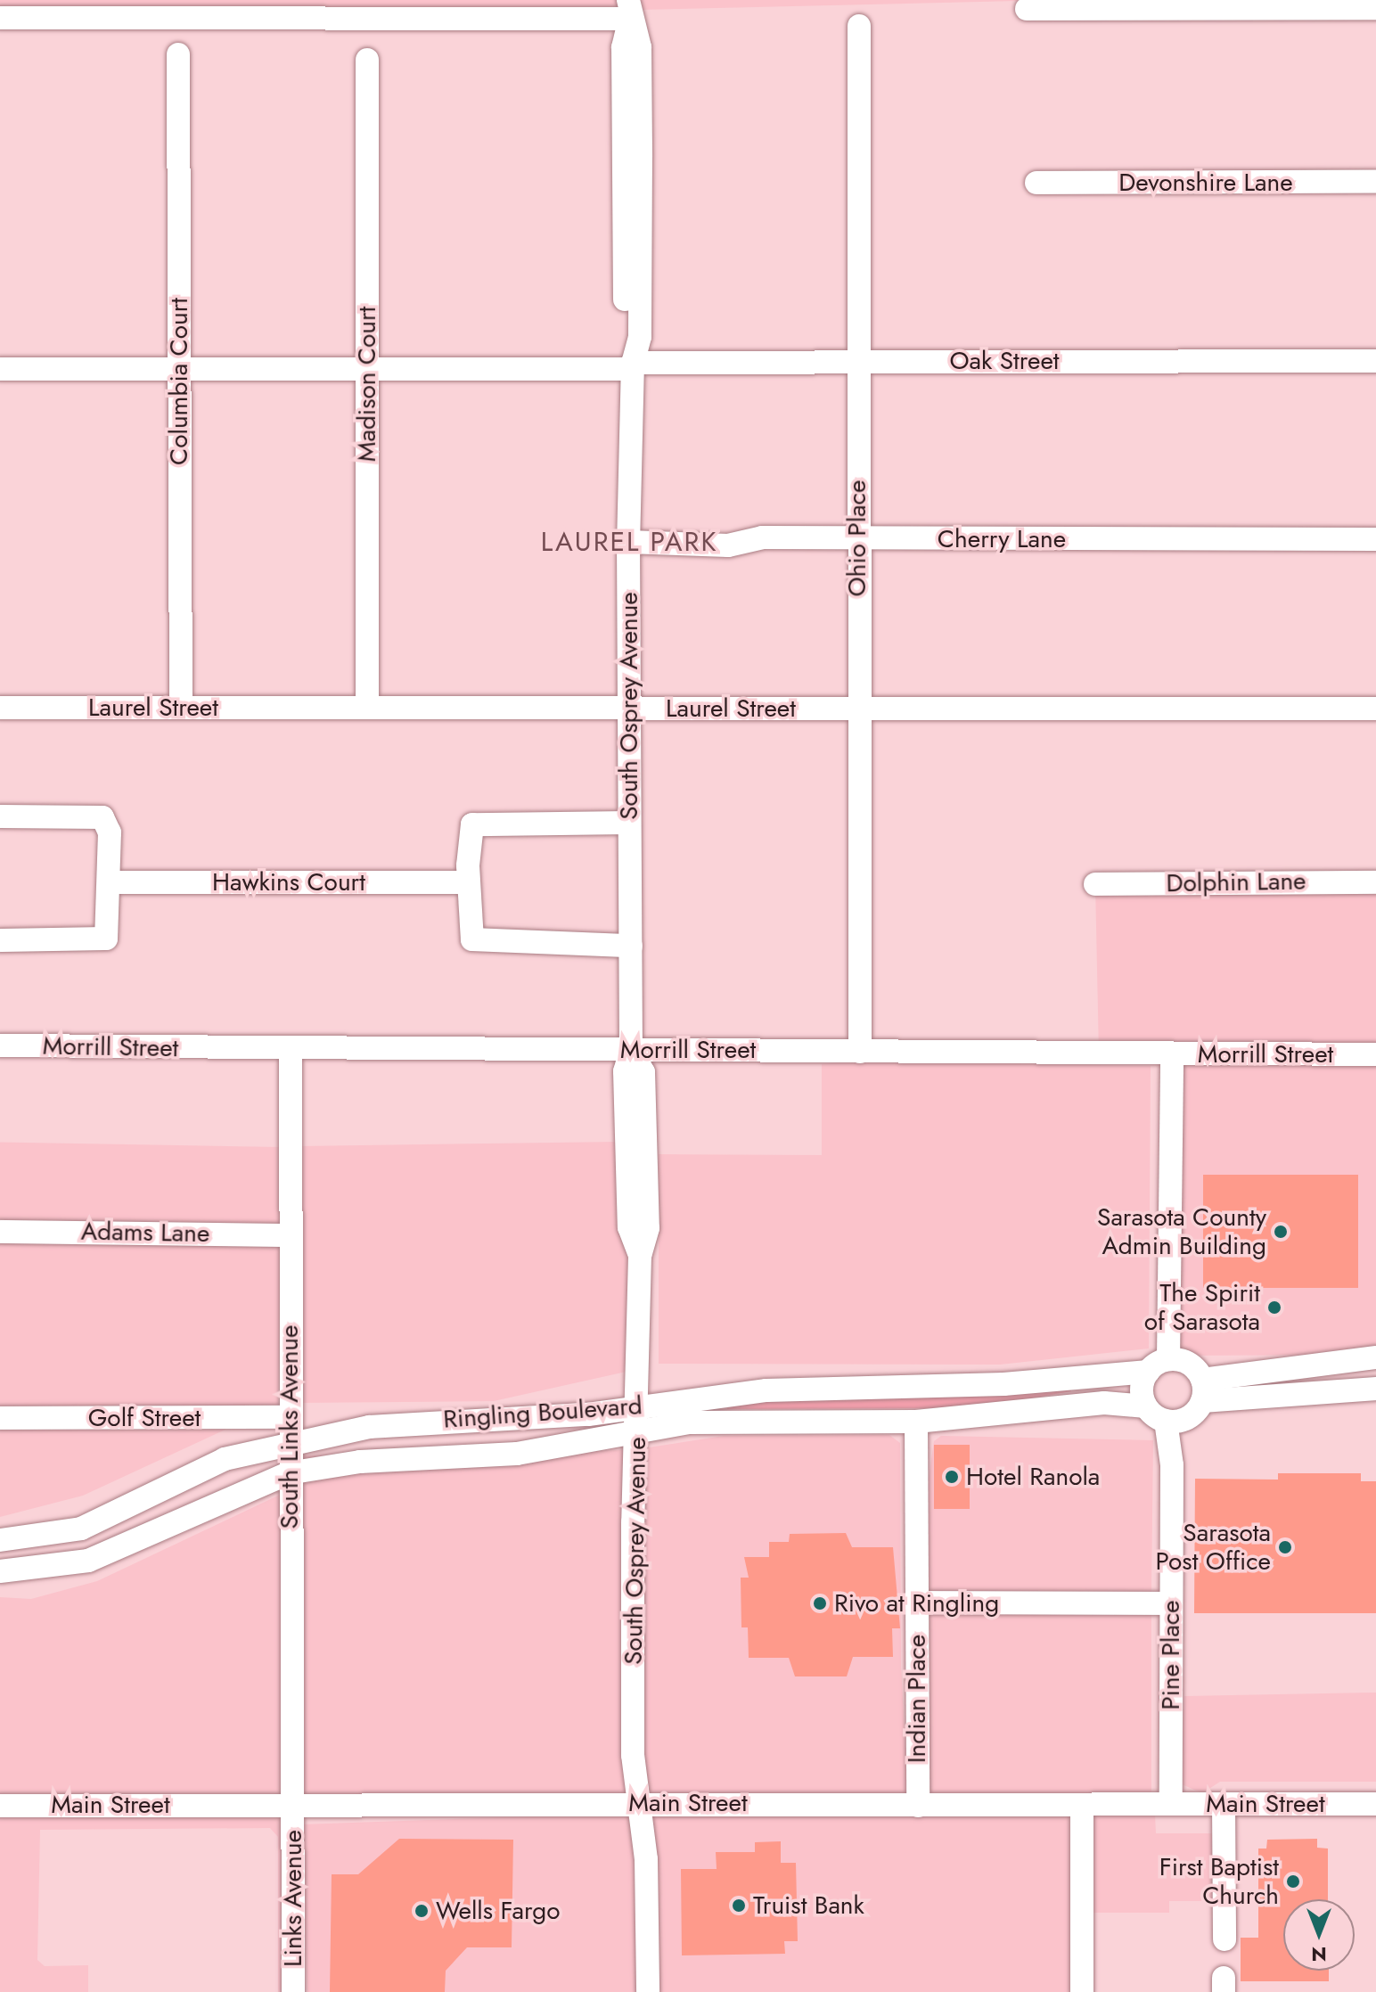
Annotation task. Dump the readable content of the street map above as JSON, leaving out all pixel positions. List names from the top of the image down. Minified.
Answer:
{"streets":{"street":["Devonshire Lane","Oak Street","Columbia Court","Madison Court","Ohio Place","Cherry Lane","South Osprey Avenue","Laurel Street","Hawkins Court","Dolphin Lane","Morrill Street","Adams Lane","Ringling Boulevard","Golf Street","South Links Avenue","Pine Place","Indian Place","Main Street","Links Avenue"]},"crossings":[["Oak Street","Columbia Court"],["Oak Street","Madison Court"],["Oak Street","Ohio Place"],["Oak Street","South Osprey Avenue"],["Columbia Court","Laurel Street"],["Madison Court","Laurel Street"],["Ohio Place","Cherry Lane"],["Ohio Place","Laurel Street"],["Ohio Place","Morrill Street"],["Cherry Lane","South Osprey Avenue"],["South Osprey Avenue","Laurel Street"],["South Osprey Avenue","Morrill Street"],["South Osprey Avenue","Ringling Boulevard"],["South Osprey Avenue","Main Street"],["Morrill Street","South Links Avenue"],["Adams Lane","South Links Avenue"],["Ringling Boulevard","South Links Avenue"],["Ringling Boulevard","Pine Place"],["Ringling Boulevard","Indian Place"],["Golf Street","South Links Avenue"],["South Links Avenue","Main Street"],["South Links Avenue","Links Avenue"],["Pine Place","Main Street"],["Indian Place","Main Street"],["Main Street","Links Avenue"]],"districts":["LAUREL PARK"],"places":["Sarasota County Admin Building","The Spirit of Sarasota","Hotel Ranola","Sarasota Post Office","Rivo at Ringling","First Baptist Church","Truist Bank","Wells Fargo"],"north":"bottom"}
